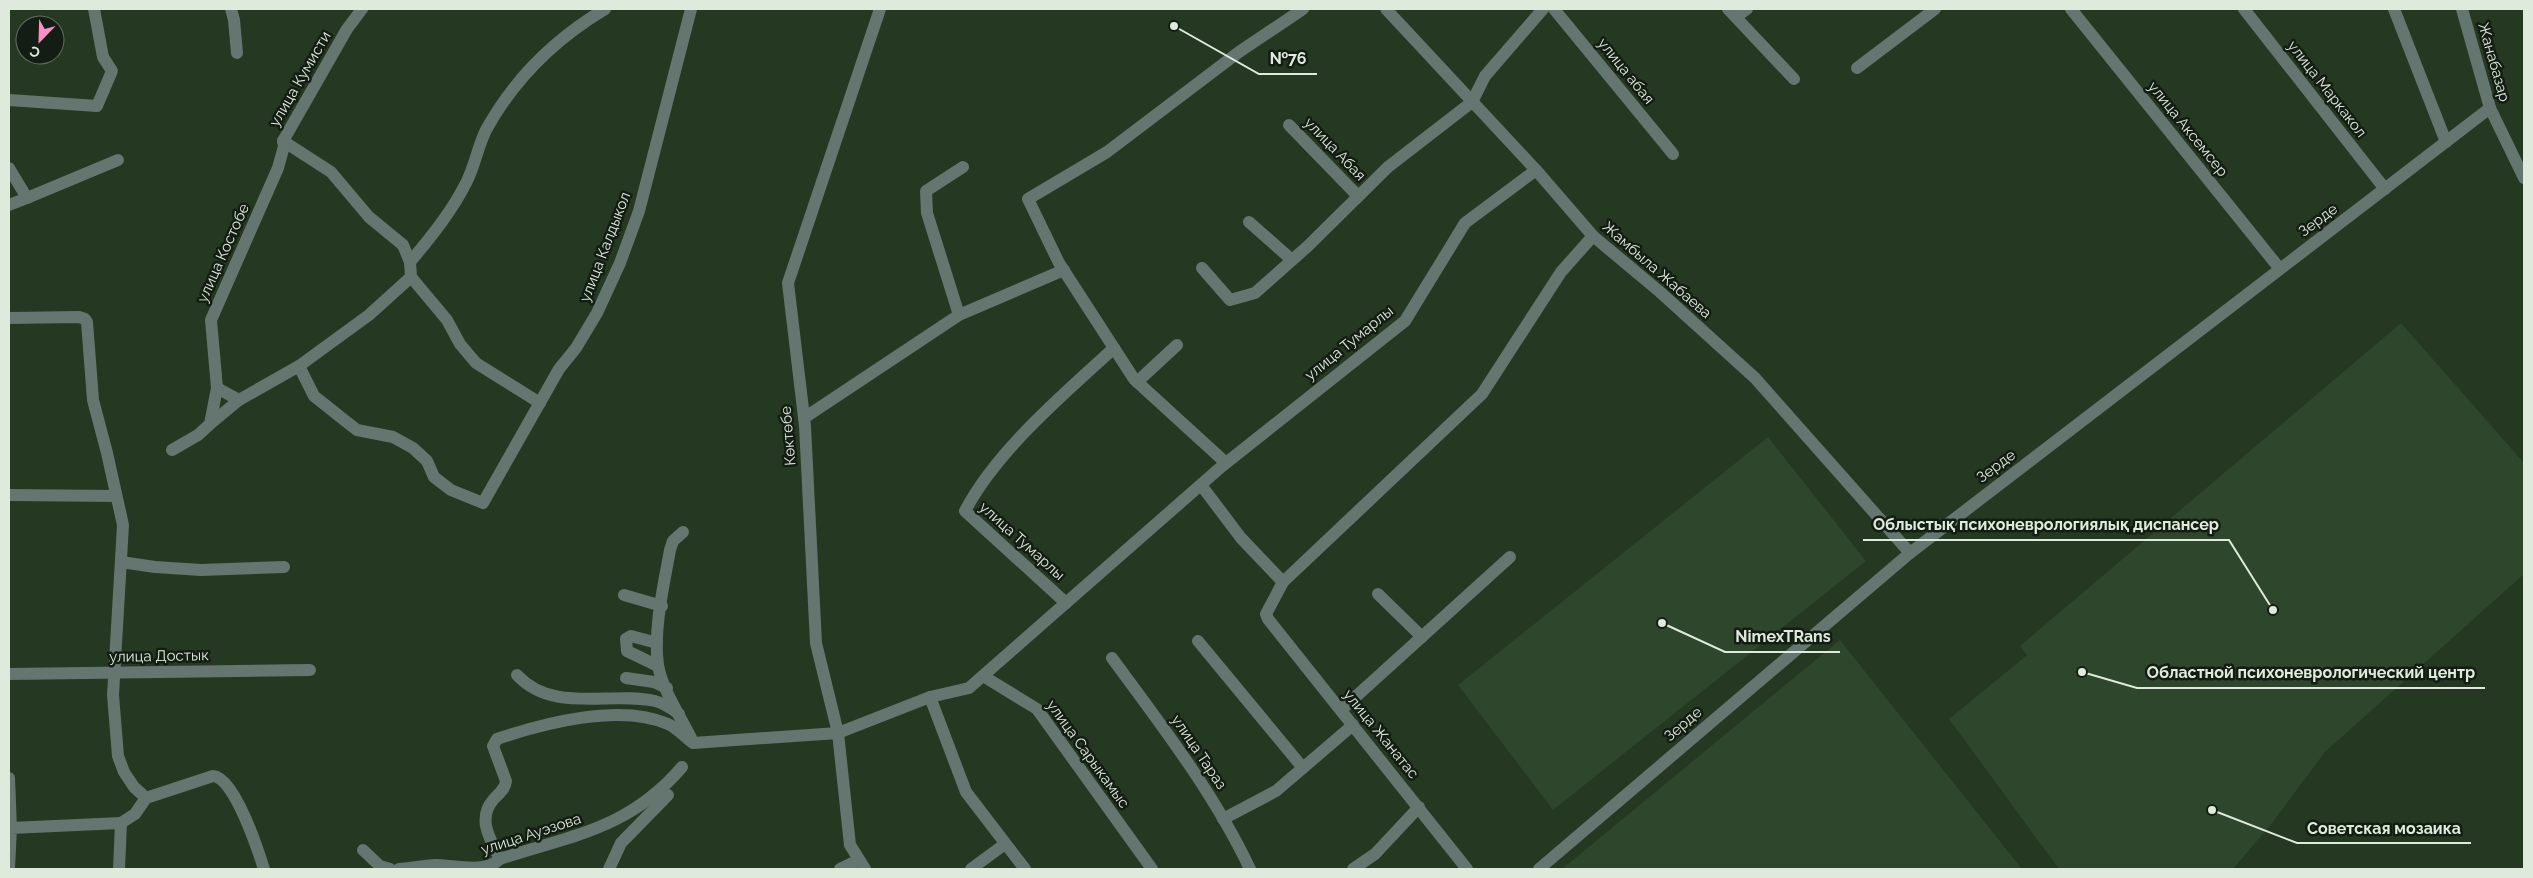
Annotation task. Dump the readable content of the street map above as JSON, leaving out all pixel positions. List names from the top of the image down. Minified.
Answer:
{"streets":{"street":["Жанабазар","улица абая","улица Кумисти","улица Маркакол","улица Аксемсер","улица Абая","Зерде","улица Калдыкол","улица Костобе","Жамбыла Жабаева","улица Тумарлы","Көктөбе","улица Достык","улица Жанатас","улица Тараз","улица Сарыкамыс","улица Ауэзова"]},"crossings":[["Жанабазар","Зерде"],["улица Кумисти","улица Костобе"],["улица Маркакол","Зерде"],["улица Аксемсер","Зерде"],["Зерде","Жамбыла Жабаева"],["Жамбыла Жабаева","улица Тумарлы"],["улица Тумарлы","Көктөбе"],["улица Тумарлы","улица Сарыкамыс"]],"places":["№76","Облыстық психоневрологиялық диспансер","NimexTRans","Областной психоневрологический центр","Советская мозаика"],"north":"bottom left"}
